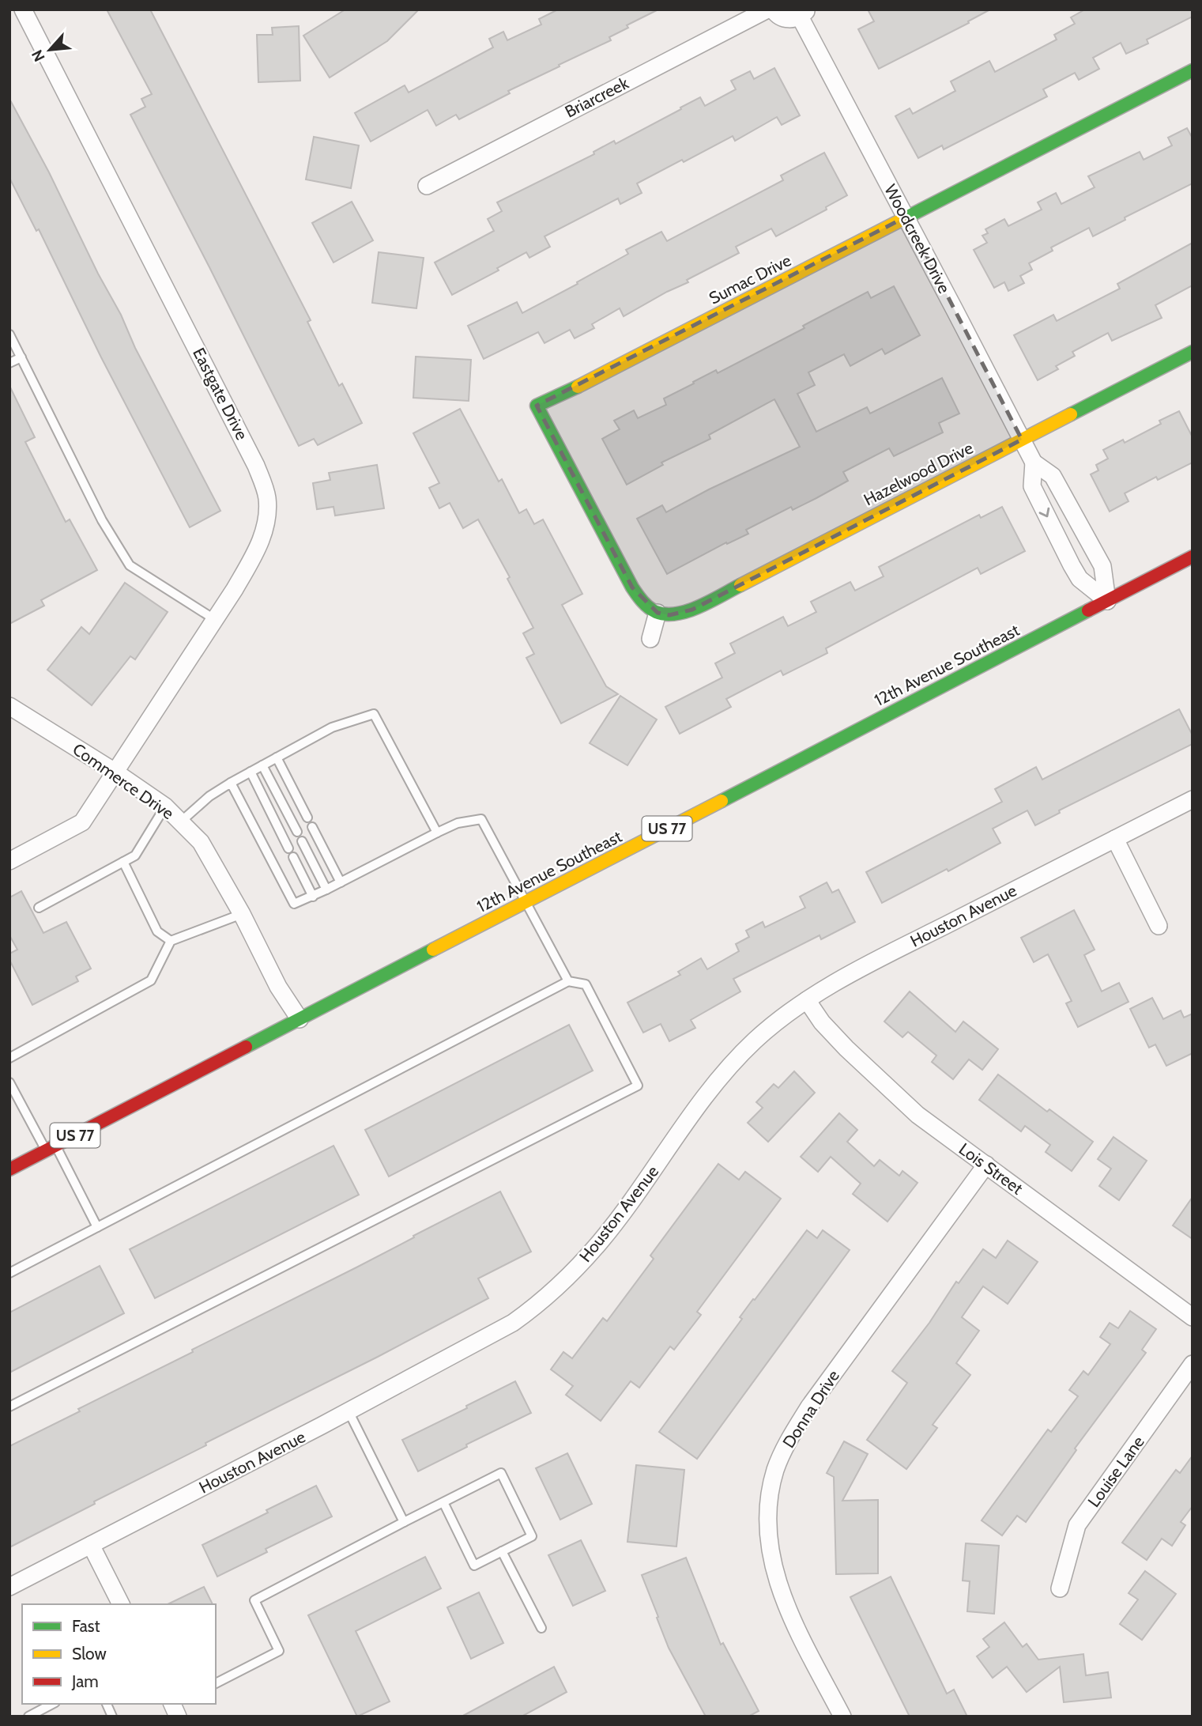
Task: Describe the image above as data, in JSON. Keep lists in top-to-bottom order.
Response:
{
  "streets": {
    "street": [
      "Briarcreek",
      "Woodcreek Drive",
      "Sumac Drive",
      "Eastgate Drive",
      "Hazelwood Drive",
      "12th Avenue Southeast",
      "Commerce Drive",
      "US 77",
      "Houston Avenue",
      "Lois Street",
      "Donna Drive",
      "Louise Lane"
    ]
  },
  "crossings": [
    ["Woodcreek Drive", "Sumac Drive"],
    ["Woodcreek Drive", "Hazelwood Drive"],
    ["Woodcreek Drive", "12th Avenue Southeast"],
    ["Sumac Drive", "Hazelwood Drive"],
    ["Eastgate Drive", "Commerce Drive"],
    ["12th Avenue Southeast", "Commerce Drive"],
    ["Houston Avenue", "Lois Street"],
    ["Lois Street", "Donna Drive"]
  ],
  "legend": ["Fast", "Slow", "Jam"],
  "north": "bottom left"
}
